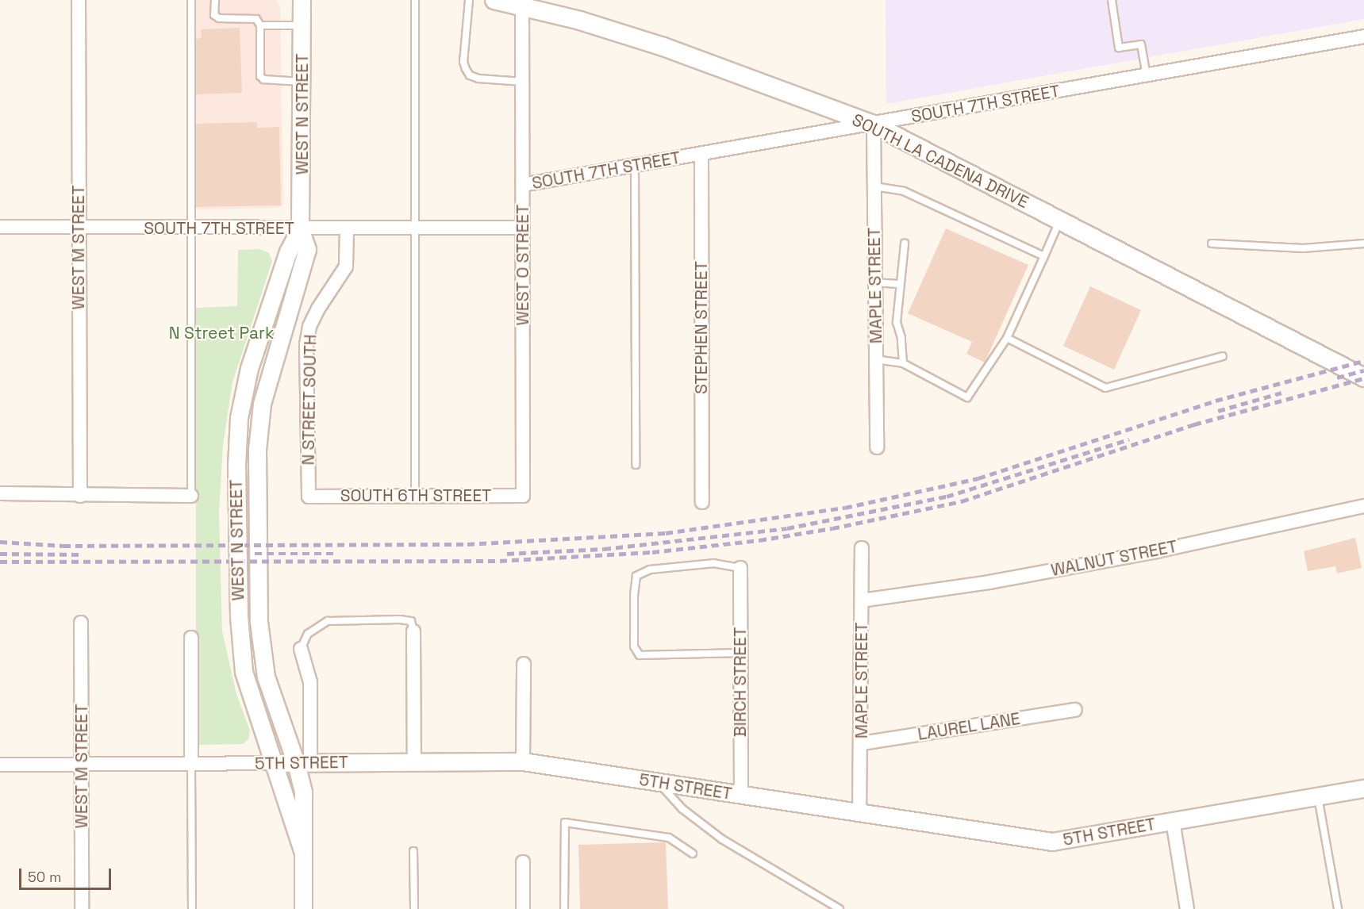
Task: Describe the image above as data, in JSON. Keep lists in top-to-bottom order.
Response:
{
  "streets": {
    "main road": ["SOUTH LA CADENA DRIVE"],
    "street": [
      "SOUTH 7TH STREET",
      "WEST N STREET",
      "WEST M STREET",
      "WEST O STREET",
      "MAPLE STREET",
      "STEPHEN STREET",
      "N STREET SOUTH",
      "SOUTH 6TH STREET",
      "WALNUT STREET",
      "BIRCH STREET",
      "LAUREL LANE",
      "5TH STREET"
    ]
  },
  "crossings": [
    ["SOUTH 7TH STREET", "WEST N STREET"],
    ["SOUTH 7TH STREET", "SOUTH LA CADENA DRIVE"],
    ["SOUTH 7TH STREET", "WEST M STREET"],
    ["SOUTH 7TH STREET", "WEST O STREET"],
    ["SOUTH 7TH STREET", "MAPLE STREET"],
    ["SOUTH 7TH STREET", "STEPHEN STREET"],
    ["SOUTH 7TH STREET", "N STREET SOUTH"],
    ["WEST N STREET", "5TH STREET"],
    ["SOUTH LA CADENA DRIVE", "WEST O STREET"],
    ["SOUTH LA CADENA DRIVE", "MAPLE STREET"],
    ["WEST M STREET", "5TH STREET"],
    ["WEST O STREET", "SOUTH 6TH STREET"],
    ["MAPLE STREET", "WALNUT STREET"],
    ["MAPLE STREET", "LAUREL LANE"],
    ["MAPLE STREET", "5TH STREET"],
    ["N STREET SOUTH", "SOUTH 6TH STREET"],
    ["BIRCH STREET", "5TH STREET"]
  ],
  "parks": ["N Street Park"],
  "scale_bar": "50 m"
}
